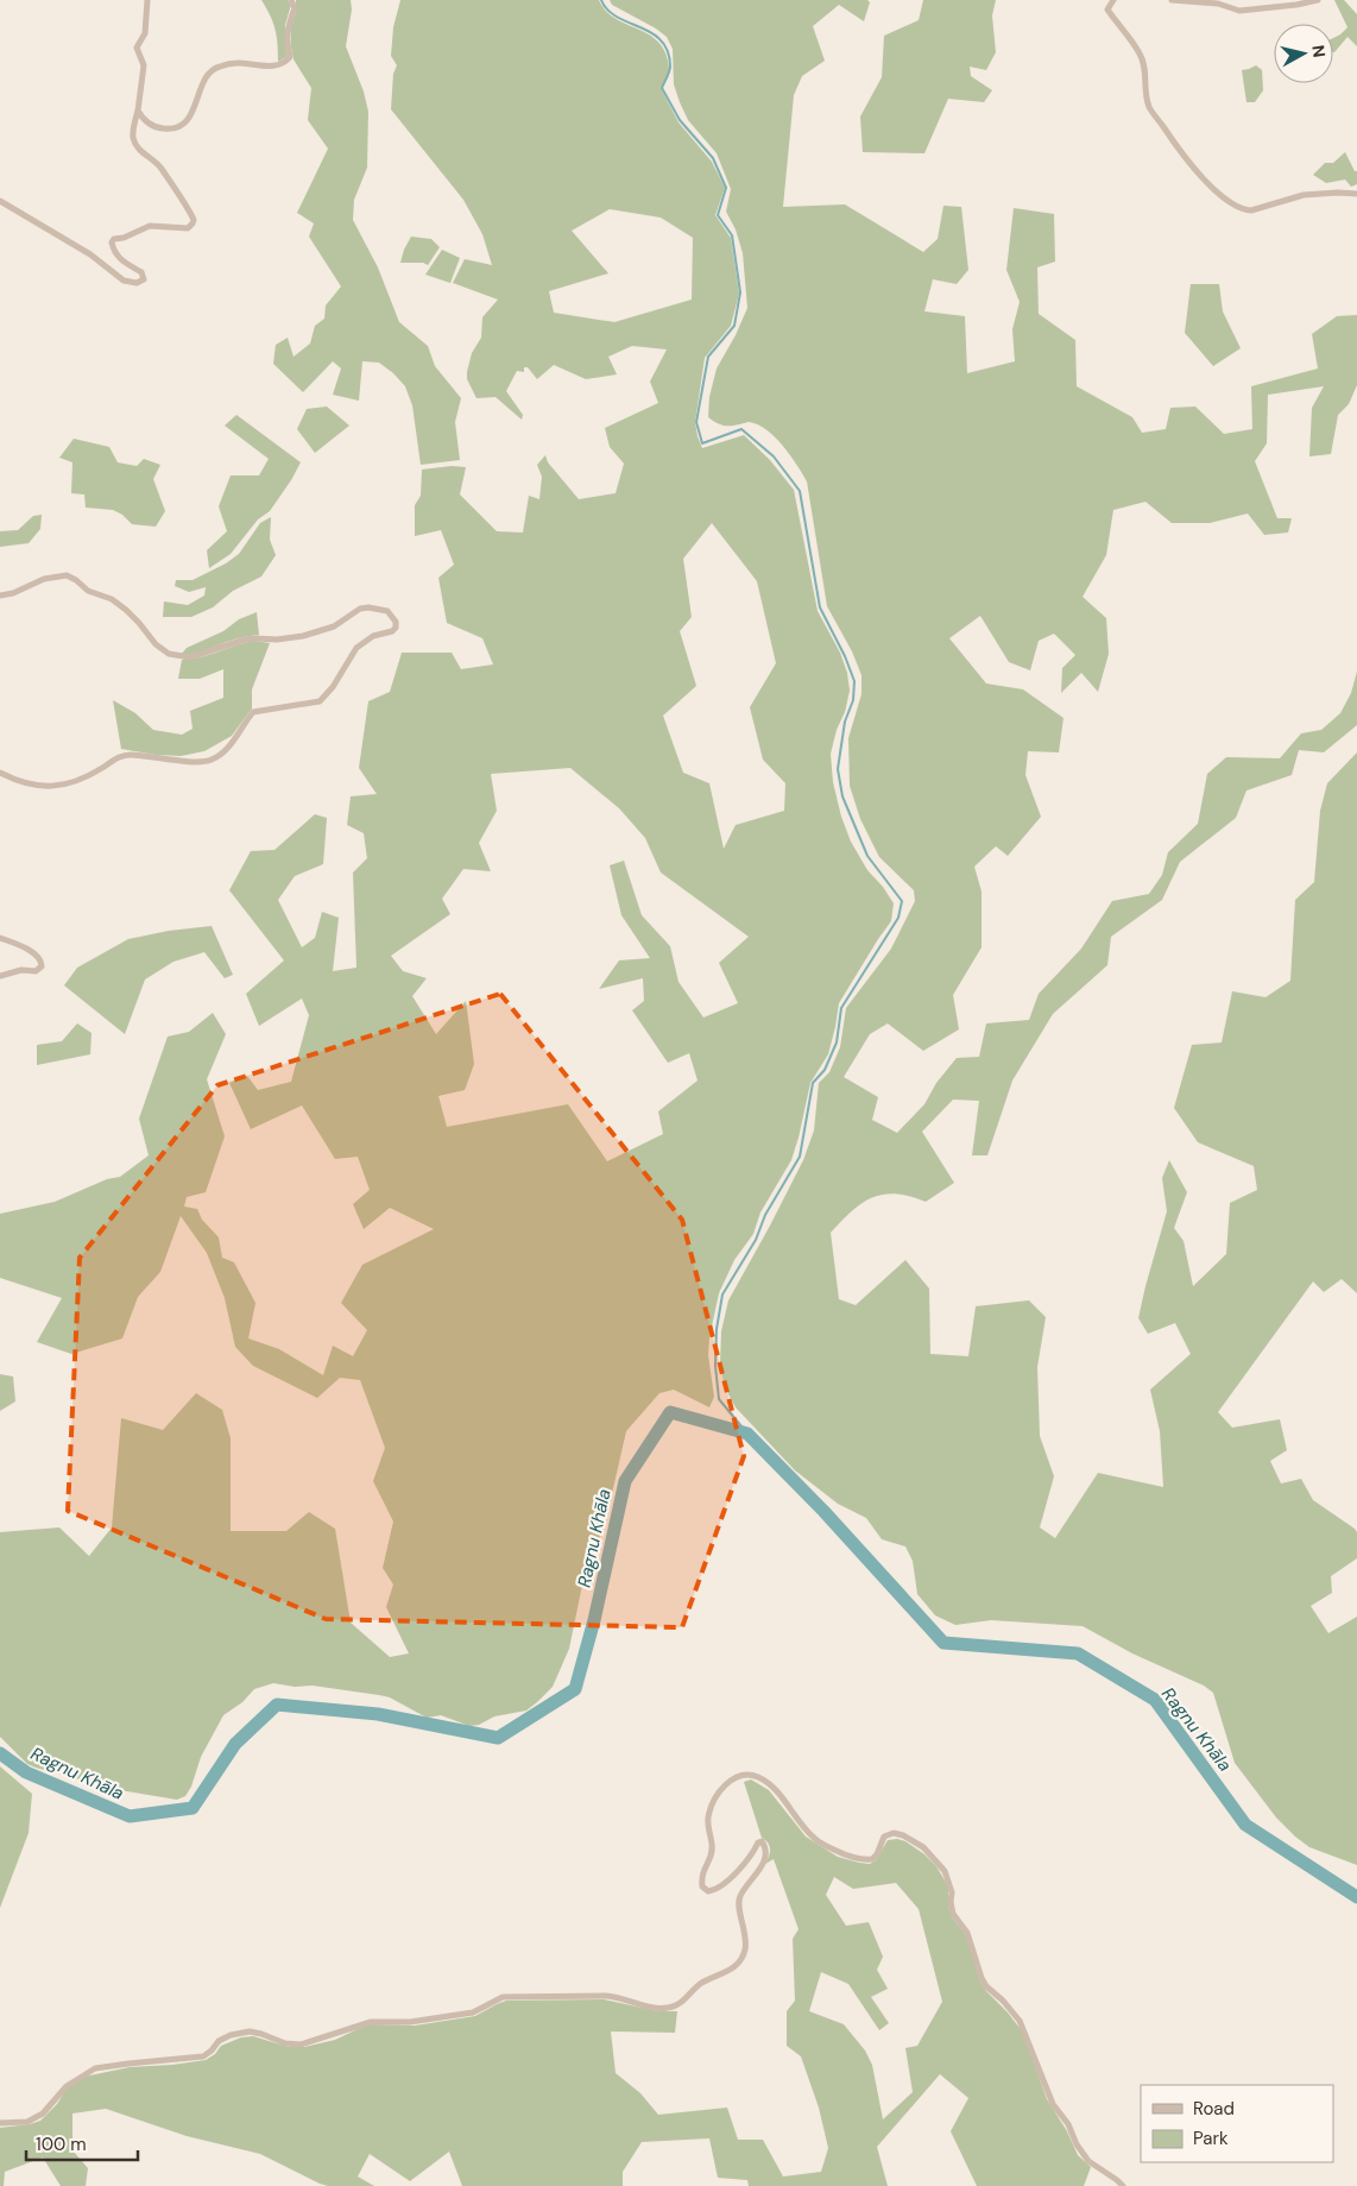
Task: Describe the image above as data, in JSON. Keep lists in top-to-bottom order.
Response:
{
  "water": ["Ragnu Khāla"],
  "legend": ["Road", "Park"],
  "scale_bar": "100 m",
  "north": "right"
}
